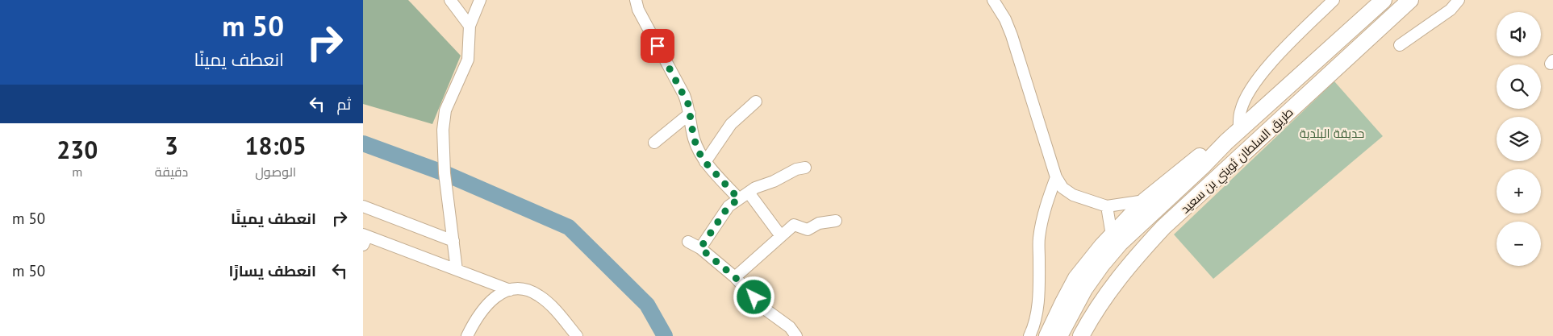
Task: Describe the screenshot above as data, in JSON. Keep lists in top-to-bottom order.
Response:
{
  "streets": {
    "highway": ["طريق السلطان ثويني بن سعيد"]
  },
  "parks": ["حديقة البلدية"],
  "page": {
    "turn": ["50 m", "انعطف يمينًا"],
    "map_buttons": ["+", "−"],
    "then": "ثم",
    "eta": [
      "18:05",
      "الوصول",
      "3",
      "دقيقة",
      "230",
      "m"
    ],
    "list": [
      {
        "name": "انعطف يمينًا",
        "value": "50 m"
      },
      {
        "name": "انعطف يسارًا",
        "value": "50 m"
      }
    ]
  }
}
